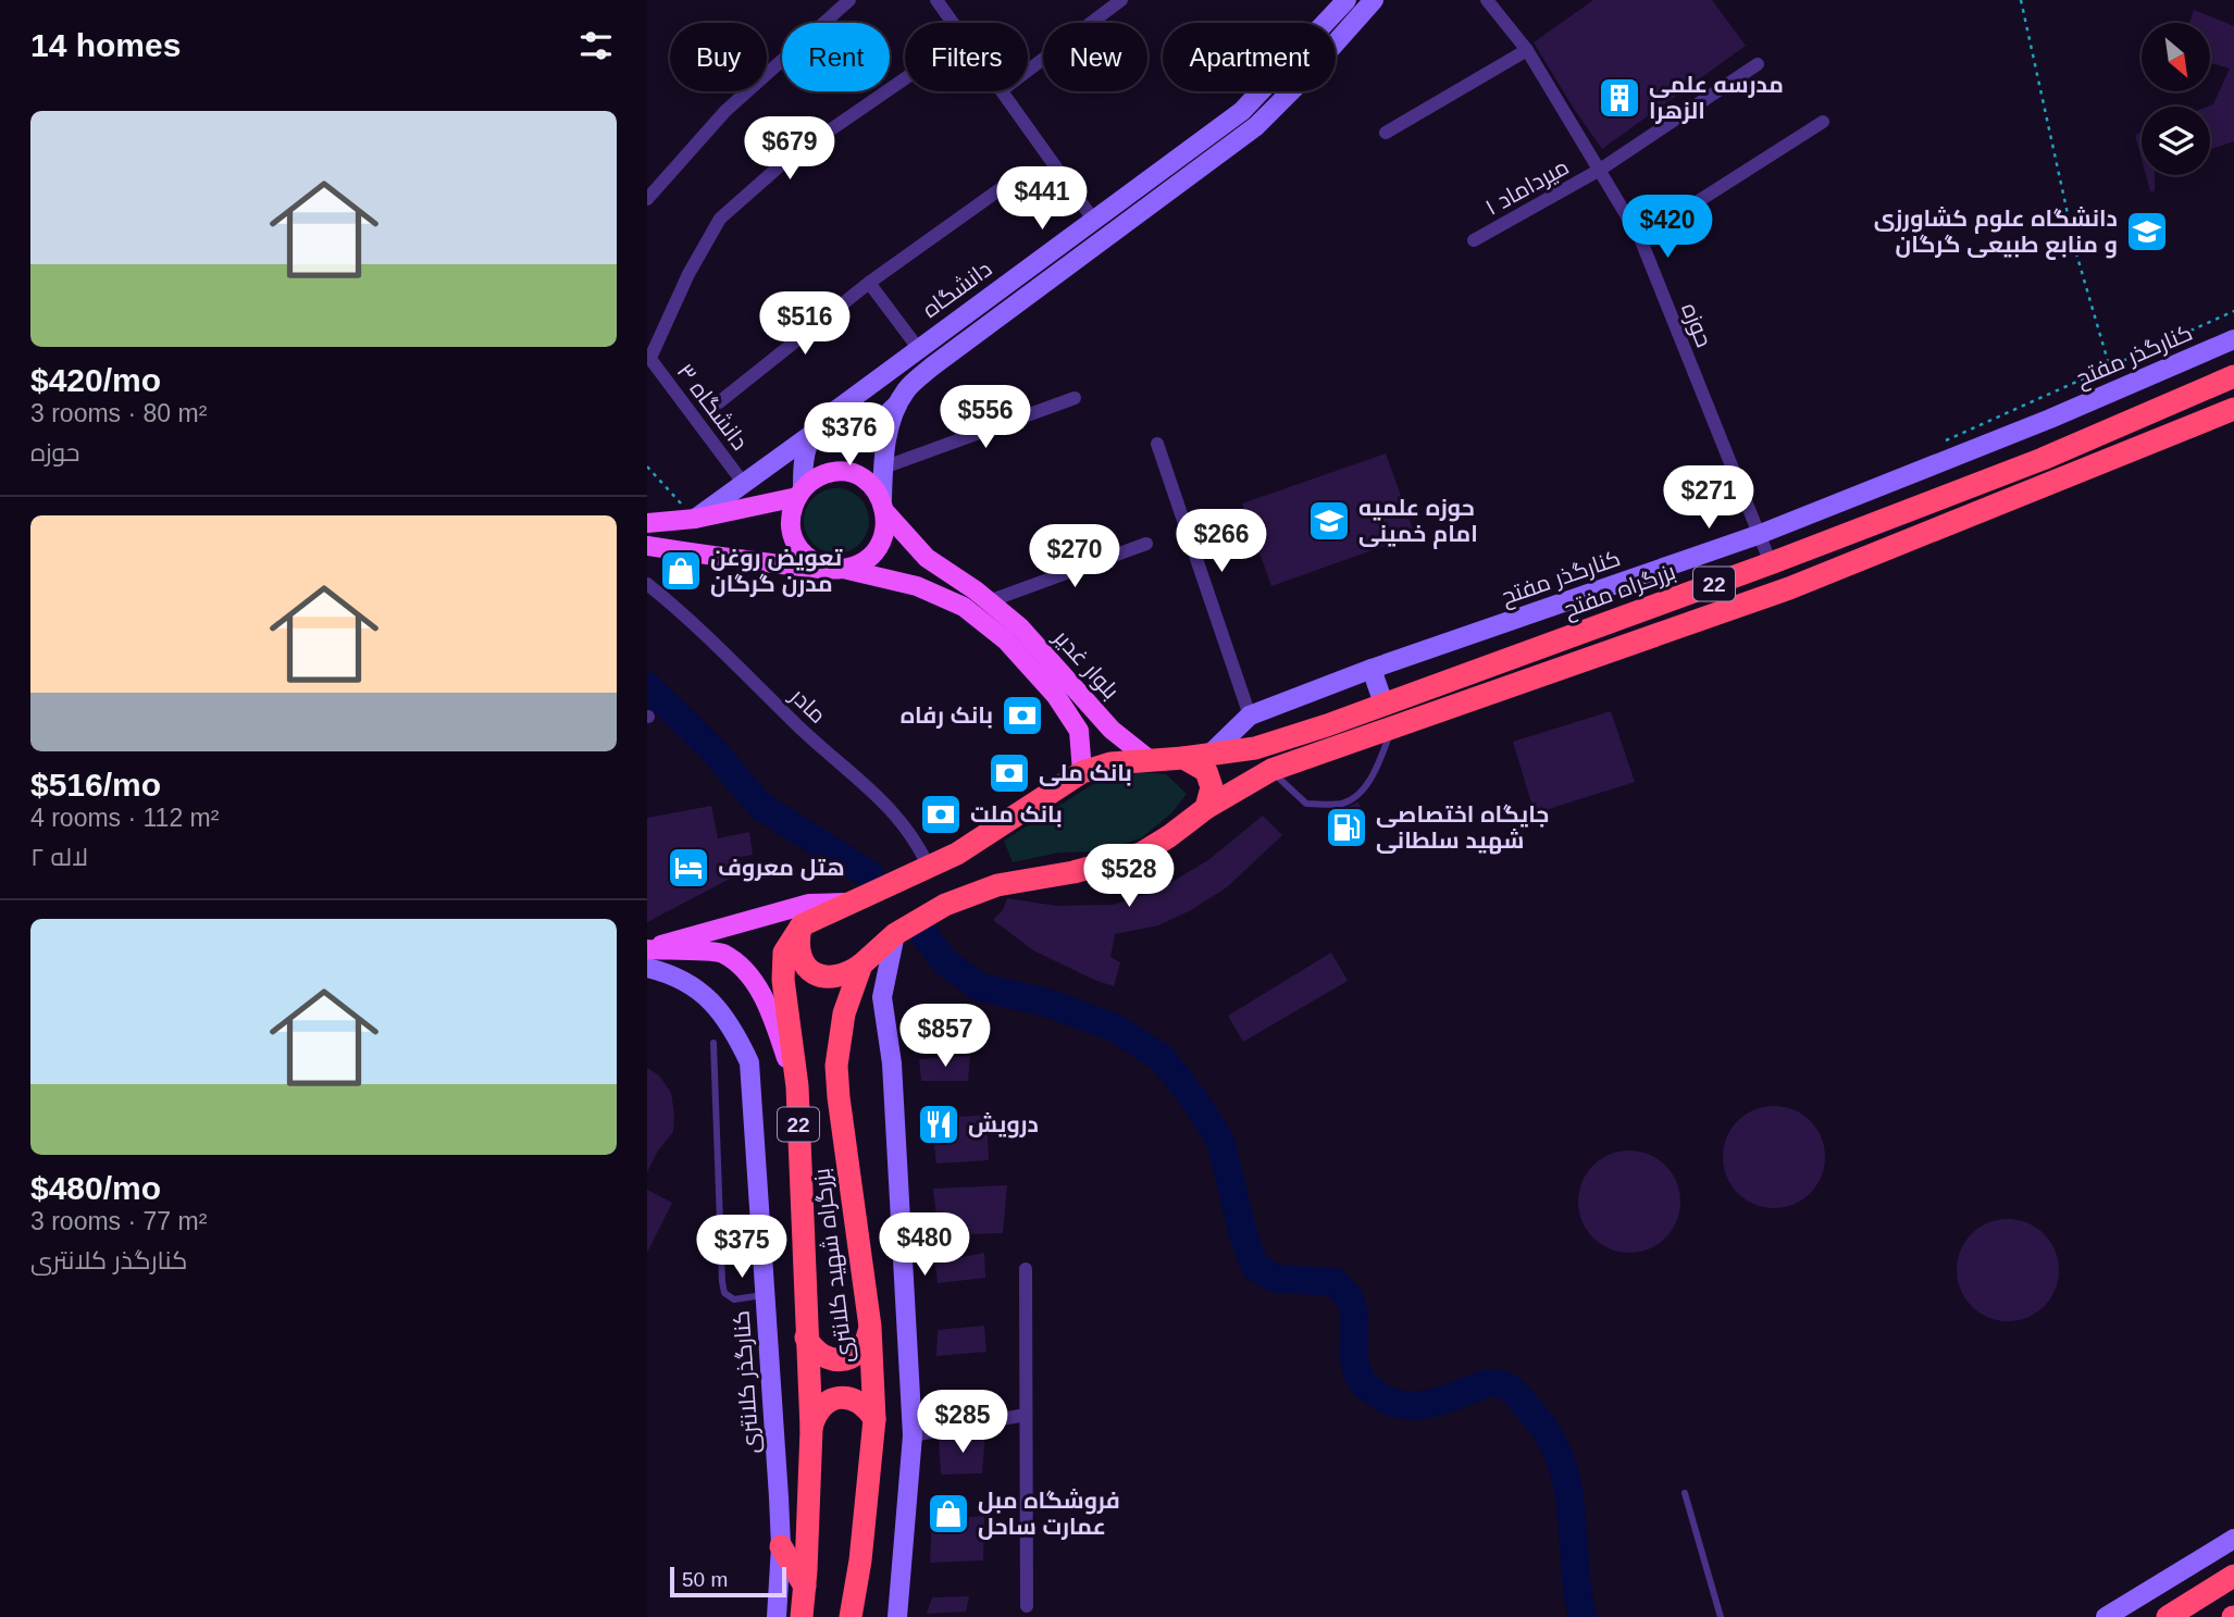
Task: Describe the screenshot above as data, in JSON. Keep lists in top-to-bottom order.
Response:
{
  "streets": {
    "highway": ["22", "بزرگراه مفتح", "بزرگراه شهید کلانتری"],
    "main road": [
      "دانشگاه",
      "کنارگذر مفتح",
      "بلوار غدیر",
      "کنارگذر کلانتری"
    ],
    "street": [
      "۱ میرداماد",
      "حوزه",
      "۳ دانشگاه",
      "مادر"
    ]
  },
  "crossings": [
    ["۱ میرداماد", "حوزه"],
    ["دانشگاه", "بلوار غدیر"],
    ["حوزه", "کنارگذر مفتح"],
    ["حوزه", "بزرگراه مفتح"],
    ["کنارگذر مفتح", "بزرگراه مفتح"],
    ["22", "بزرگراه مفتح"],
    ["22", "بلوار غدیر"],
    ["22", "مادر"],
    ["22", "بزرگراه شهید کلانتری"]
  ],
  "places": {
    "building": ["مدرسه علمی الزهرا"],
    "school or university": ["دانشگاه علوم کشاورزی و منابع طبیعی گرگان", "حوزه علمیه امام خمینی"],
    "shop": ["تعویض روغن مدرن گرگان", "فروشگاه مبل عمارت ساحل"],
    "bank": ["بانک رفاه", "بانک ملی", "بانک ملت"],
    "fuel station": ["جایگاه اختصاصی شهید سلطانی"],
    "hotel": ["هتل معروف"],
    "restaurant": ["درویش"]
  },
  "scale_bar": "50 m",
  "north": "bottom right",
  "page": {
    "heading": "14 homes",
    "chip": [
      "Buy",
      "Rent",
      "Filters",
      "New",
      "Apartment"
    ],
    "list": [
      {
        "name": "$420/mo",
        "note": "3 rooms · 80 m² · حوزه"
      },
      {
        "name": "$516/mo",
        "note": "4 rooms · 112 m² · ۲ لاله"
      },
      {
        "name": "$480/mo",
        "note": "3 rooms · 77 m² · کنارگذر کلانتری"
      }
    ],
    "price": [
      "$679",
      "$441",
      "$420",
      "$516",
      "$556",
      "$376",
      "$271",
      "$266",
      "$270",
      "$528",
      "$857",
      "$480",
      "$375",
      "$285"
    ],
    "scale": "50 m"
  }
}
